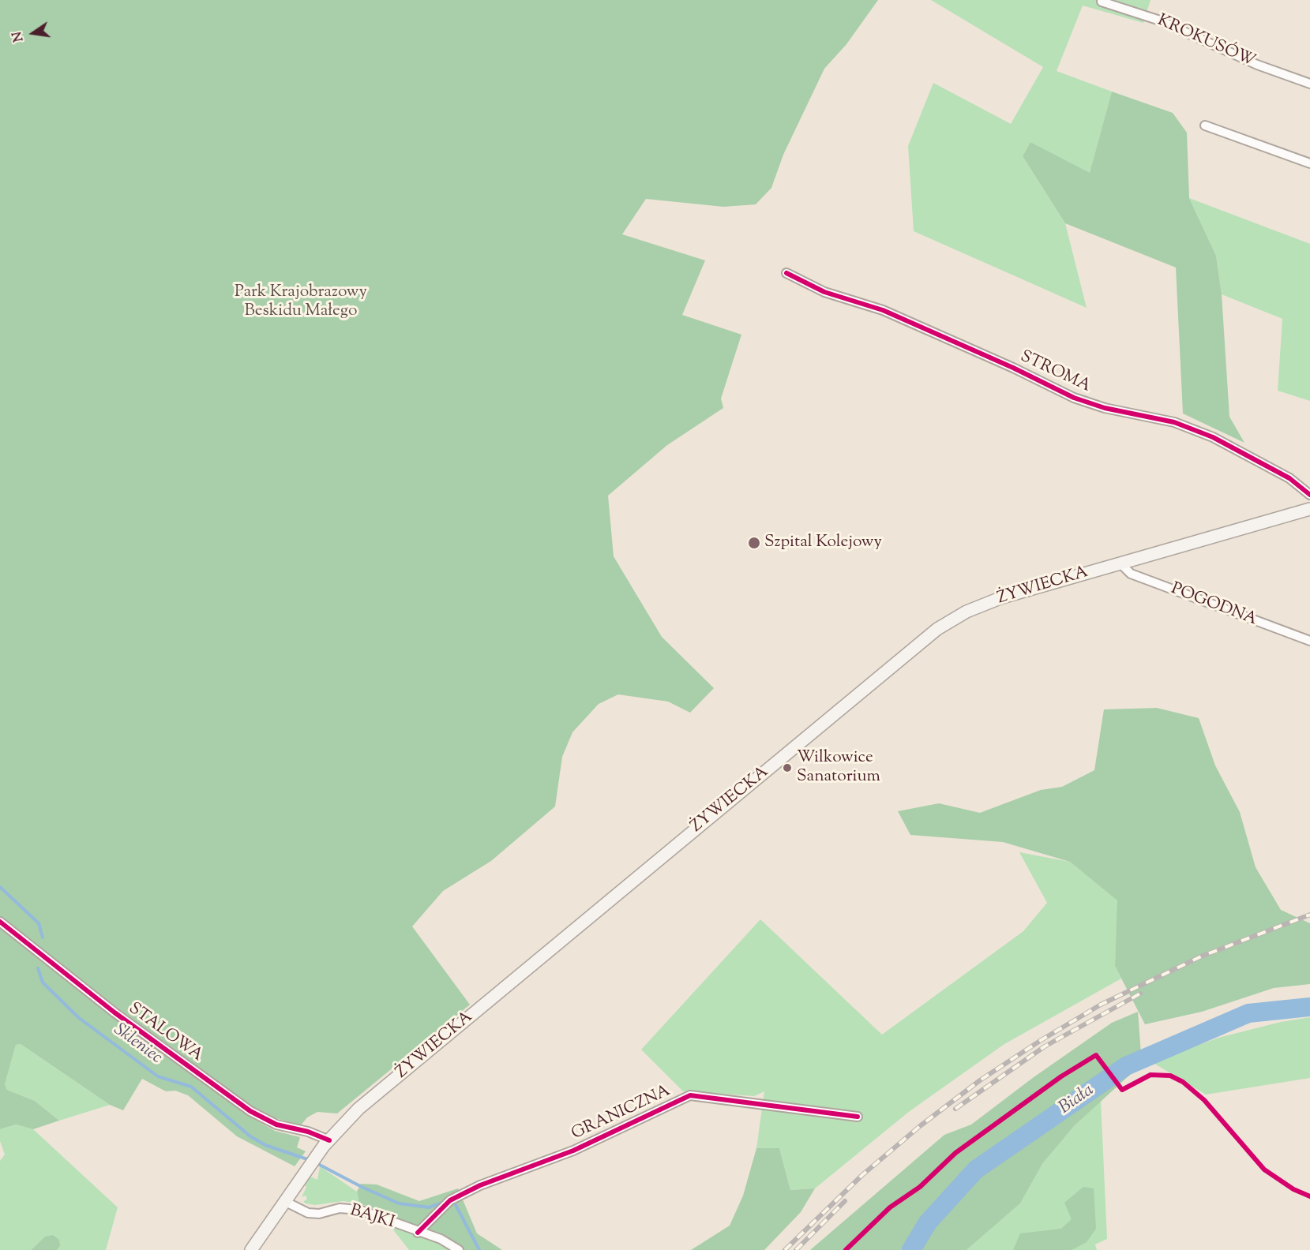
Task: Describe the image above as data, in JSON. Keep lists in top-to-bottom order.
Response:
{
  "streets": {
    "main road": ["ŻYWIECKA"],
    "street": [
      "KROKUSÓW",
      "STROMA",
      "POGODNA",
      "STALOWA",
      "GRANICZNA",
      "BAJKI"
    ]
  },
  "crossings": [
    ["ŻYWIECKA", "POGODNA"],
    ["ŻYWIECKA", "STALOWA"],
    ["ŻYWIECKA", "BAJKI"],
    ["GRANICZNA", "BAJKI"]
  ],
  "water": ["Skleniec", "Biała"],
  "parks": ["Park Krajobrazowy Beskidu Małego"],
  "places": ["Szpital Kolejowy", "Wilkowice Sanatorium"],
  "north": "left"
}
